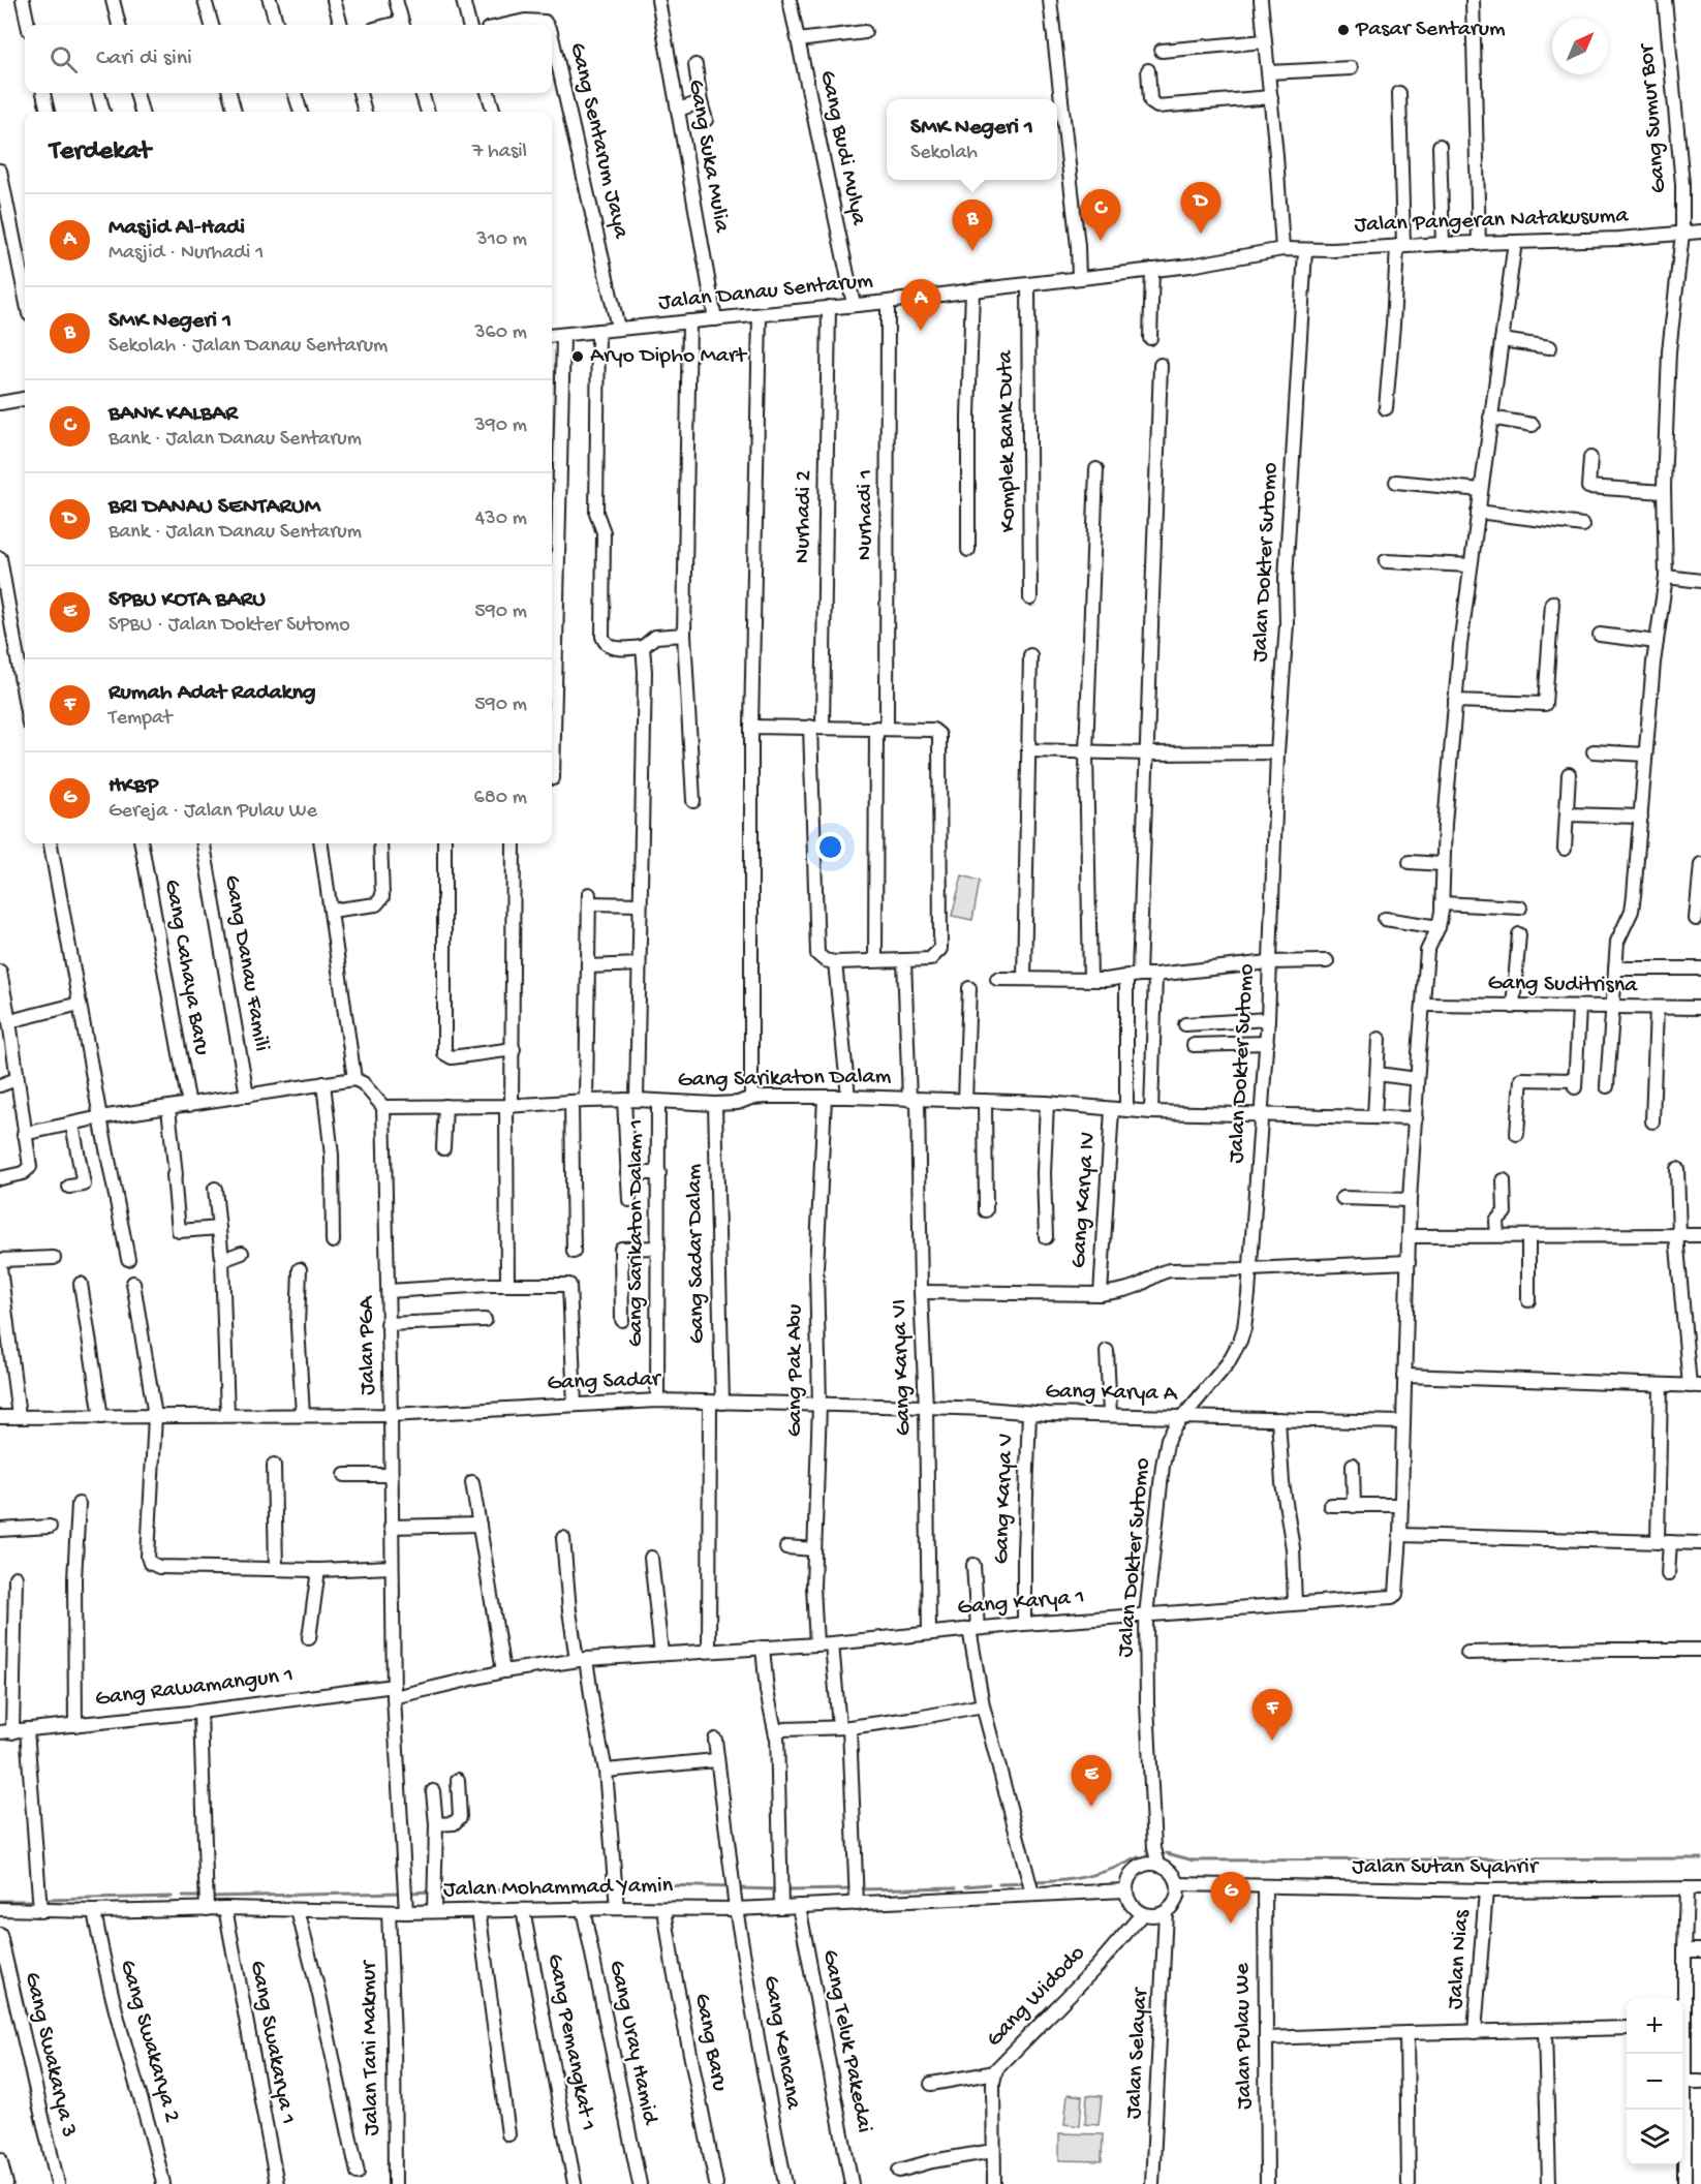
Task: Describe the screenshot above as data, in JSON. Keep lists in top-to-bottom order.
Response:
{
  "streets": {
    "street": [
      "Gang Sumur Bor",
      "Gang Sentarum Jaya",
      "Gang Budi Mulya",
      "Gang Suka Mulia",
      "Jalan Pangeran Natakusuma",
      "Jalan Danau Sentarum",
      "Komplek Bank Duta",
      "Nurhadi 1",
      "Nurhadi 2",
      "Jalan Dokter Sutomo",
      "Gang Danau Famili",
      "Gang Cahaya Baru",
      "Gang Suditrisna",
      "Gang Sarikaton Dalam",
      "Gang Karya IV",
      "Gang Sarikaton Dalam 1",
      "Gang Sadar Dalam",
      "Jalan PGA",
      "Gang Karya VI",
      "Gang Pak Abu",
      "Gang Sadar",
      "Gang Karya A",
      "Gang Karya V",
      "Gang Karya 1",
      "Gang Rawamangun 1",
      "Jalan Sutan Syahrir",
      "Jalan Mohammad Yamin",
      "Jalan Nias",
      "Gang Widodo",
      "Jalan Pulau We",
      "Gang Swakarya 2",
      "Gang Teluk Pakedai",
      "Gang Swakarya 1",
      "Gang Pemangkat 1",
      "Gang Uray Hamid",
      "Gang Baru",
      "Gang Kencana",
      "Jalan Tani Makmur",
      "Jalan Selayar",
      "Gang Swakarya 3"
    ]
  },
  "crossings": [
    ["Gang Sumur Bor", "Jalan Pangeran Natakusuma"],
    ["Gang Sumur Bor", "Gang Suditrisna"],
    ["Gang Sentarum Jaya", "Jalan Danau Sentarum"],
    ["Gang Budi Mulya", "Jalan Danau Sentarum"],
    ["Gang Suka Mulia", "Jalan Danau Sentarum"],
    ["Jalan Pangeran Natakusuma", "Jalan Danau Sentarum"],
    ["Jalan Pangeran Natakusuma", "Jalan Dokter Sutomo"],
    ["Jalan Pangeran Natakusuma", "Gang Karya 1"],
    ["Jalan Danau Sentarum", "Komplek Bank Duta"],
    ["Jalan Danau Sentarum", "Nurhadi 1"],
    ["Jalan Danau Sentarum", "Nurhadi 2"],
    ["Jalan Dokter Sutomo", "Gang Sarikaton Dalam"],
    ["Jalan Dokter Sutomo", "Gang Karya A"],
    ["Jalan Dokter Sutomo", "Gang Karya 1"],
    ["Jalan Dokter Sutomo", "Jalan Sutan Syahrir"],
    ["Jalan Dokter Sutomo", "Jalan Mohammad Yamin"],
    ["Jalan Dokter Sutomo", "Gang Widodo"],
    ["Jalan Dokter Sutomo", "Jalan Selayar"],
    ["Gang Suditrisna", "Gang Karya 1"],
    ["Gang Sarikaton Dalam", "Gang Karya IV"],
    ["Gang Sarikaton Dalam", "Gang Sarikaton Dalam 1"],
    ["Gang Sarikaton Dalam", "Gang Sadar Dalam"],
    ["Gang Sarikaton Dalam", "Jalan PGA"],
    ["Gang Sarikaton Dalam", "Gang Karya VI"],
    ["Gang Sarikaton Dalam", "Gang Pak Abu"],
    ["Gang Sarikaton Dalam", "Gang Karya 1"],
    ["Gang Sarikaton Dalam 1", "Gang Sadar"],
    ["Gang Sadar Dalam", "Gang Sadar"],
    ["Gang Sadar Dalam", "Gang Karya 1"],
    ["Jalan PGA", "Gang Sadar"],
    ["Jalan PGA", "Gang Rawamangun 1"],
    ["Jalan PGA", "Jalan Mohammad Yamin"],
    ["Gang Karya VI", "Gang Karya A"],
    ["Gang Karya VI", "Gang Karya 1"],
    ["Gang Pak Abu", "Gang Sadar"],
    ["Gang Pak Abu", "Gang Karya A"],
    ["Gang Pak Abu", "Gang Karya 1"],
    ["Gang Sadar", "Gang Karya A"],
    ["Gang Karya A", "Gang Karya V"],
    ["Gang Karya A", "Gang Karya 1"],
    ["Gang Karya V", "Gang Karya 1"],
    ["Gang Karya 1", "Gang Rawamangun 1"],
    ["Jalan Sutan Syahrir", "Jalan Mohammad Yamin"],
    ["Jalan Sutan Syahrir", "Jalan Nias"],
    ["Jalan Sutan Syahrir", "Gang Widodo"],
    ["Jalan Sutan Syahrir", "Jalan Pulau We"],
    ["Jalan Sutan Syahrir", "Jalan Selayar"],
    ["Jalan Mohammad Yamin", "Gang Widodo"],
    ["Jalan Mohammad Yamin", "Gang Swakarya 2"],
    ["Jalan Mohammad Yamin", "Gang Teluk Pakedai"],
    ["Jalan Mohammad Yamin", "Gang Swakarya 1"],
    ["Jalan Mohammad Yamin", "Gang Pemangkat 1"],
    ["Jalan Mohammad Yamin", "Gang Uray Hamid"],
    ["Jalan Mohammad Yamin", "Gang Baru"],
    ["Jalan Mohammad Yamin", "Gang Kencana"],
    ["Jalan Mohammad Yamin", "Jalan Tani Makmur"],
    ["Jalan Mohammad Yamin", "Jalan Selayar"],
    ["Gang Widodo", "Jalan Selayar"]
  ],
  "places": ["Pasar Sentarum", "Aryo Dipho Mart"],
  "north": "top right",
  "page": {
    "search": "Cari di sini",
    "popup": ["SMK Negeri 1", "Sekolah"],
    "heading": ["Terdekat", "7 hasil"],
    "pins": [
      "D",
      "C",
      "B",
      "A",
      "F",
      "E",
      "G"
    ],
    "list": [
      {
        "mark": "A",
        "name": "Masjid Al-Hadi",
        "note": "Masjid · Nurhadi 1",
        "value": "310 m"
      },
      {
        "mark": "B",
        "name": "SMK Negeri 1",
        "note": "Sekolah · Jalan Danau Sentarum",
        "value": "360 m"
      },
      {
        "mark": "C",
        "name": "BANK KALBAR",
        "note": "Bank · Jalan Danau Sentarum",
        "value": "390 m"
      },
      {
        "mark": "D",
        "name": "BRI DANAU SENTARUM",
        "note": "Bank · Jalan Danau Sentarum",
        "value": "430 m"
      },
      {
        "mark": "E",
        "name": "SPBU KOTA BARU",
        "note": "SPBU · Jalan Dokter Sutomo",
        "value": "590 m"
      },
      {
        "mark": "F",
        "name": "Rumah Adat Radakng",
        "note": "Tempat",
        "value": "590 m"
      },
      {
        "mark": "G",
        "name": "HKBP",
        "note": "Gereja · Jalan Pulau We",
        "value": "680 m"
      }
    ],
    "map_buttons": ["+", "−"]
  }
}
